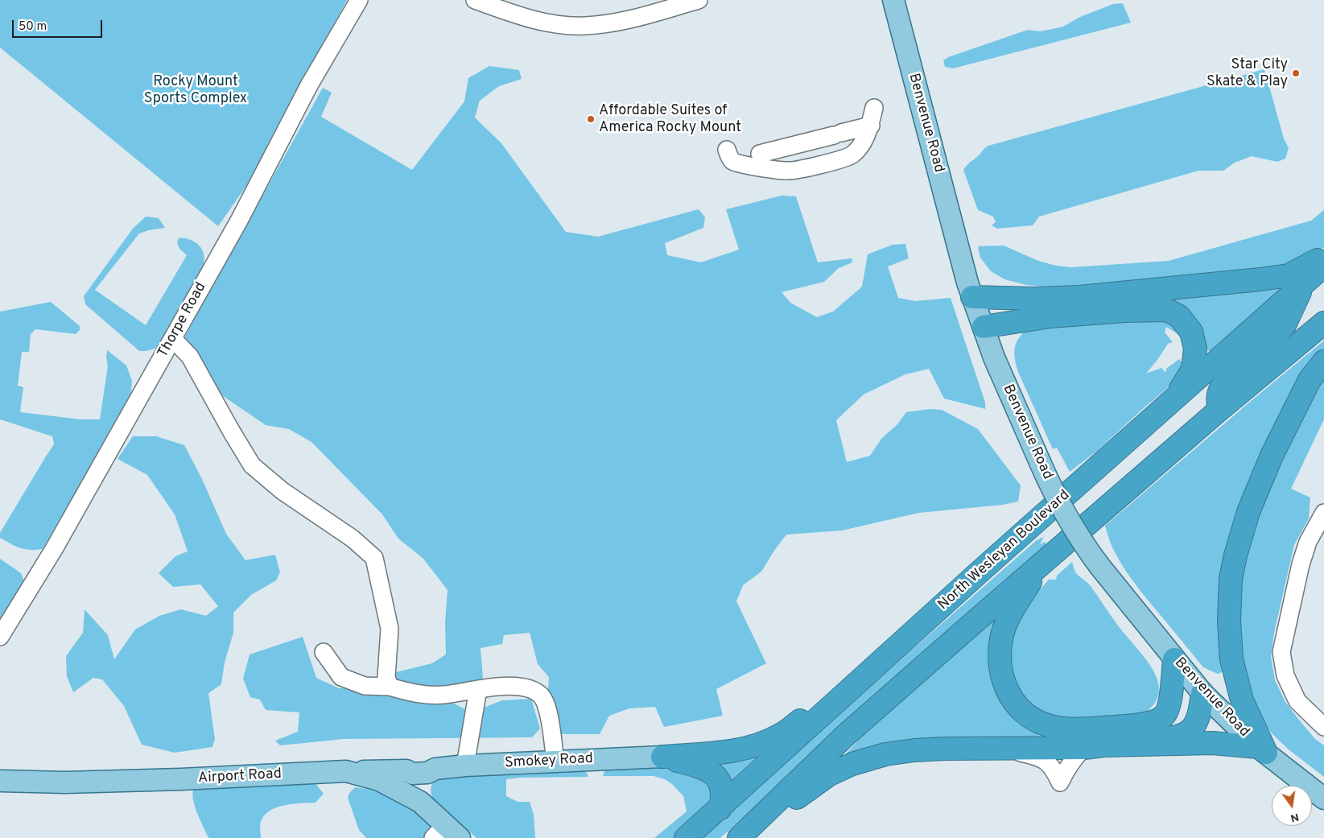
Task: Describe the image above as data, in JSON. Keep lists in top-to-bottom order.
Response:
{
  "streets": {
    "highway": ["North Wesleyan Boulevard"],
    "main road": ["Benvenue Road", "Smokey Road", "Airport Road"],
    "street": ["Thorpe Road"]
  },
  "crossings": [
    ["Smokey Road", "Airport Road"]
  ],
  "parks": ["Rocky Mount Sports Complex"],
  "places": ["Star City Skate & Play", "Affordable Suites of America Rocky Mount"],
  "scale_bar": "50 m",
  "north": "bottom"
}
